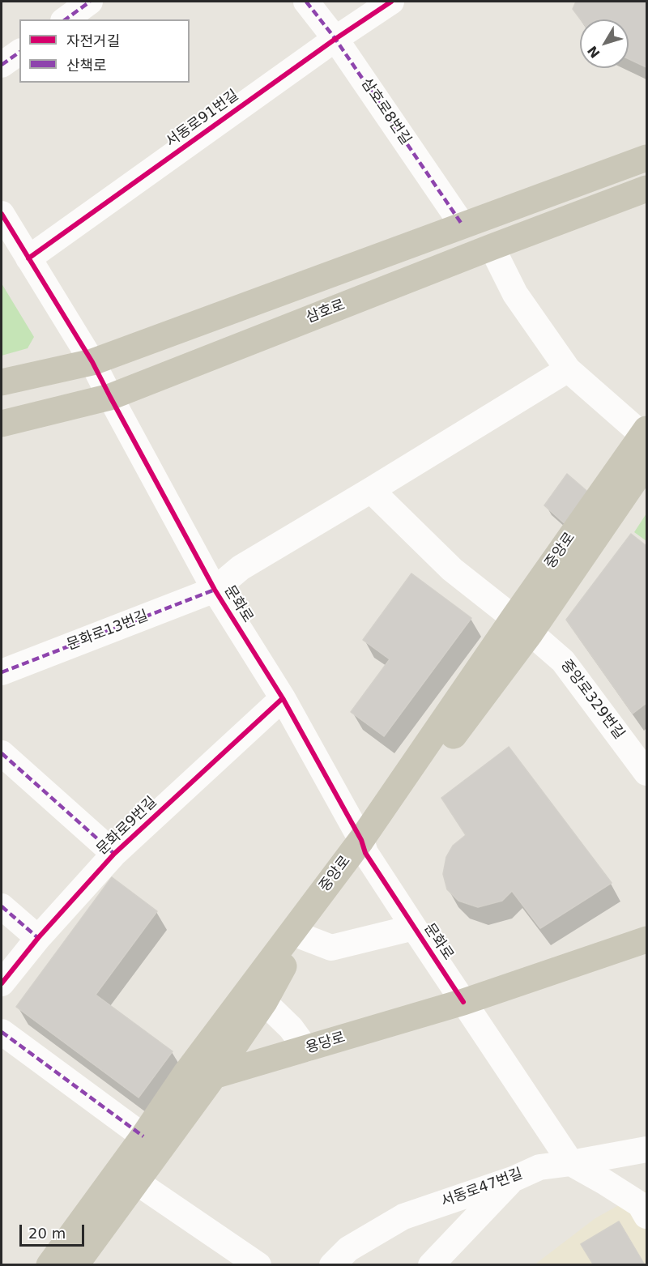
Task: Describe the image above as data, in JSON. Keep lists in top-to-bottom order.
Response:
{
  "streets": {
    "main road": ["삼호로", "중앙로", "용당로"],
    "street": [
      "삼호로8번길",
      "서동로91번길",
      "문화로",
      "문화로13번길",
      "중앙로329번길",
      "문화로9번길",
      "서동로47번길"
    ]
  },
  "crossings": [
    ["삼호로8번길", "서동로91번길"],
    ["서동로91번길", "문화로"],
    ["삼호로", "문화로"],
    ["중앙로", "문화로"],
    ["중앙로", "중앙로329번길"],
    ["중앙로", "용당로"],
    ["문화로", "문화로13번길"],
    ["문화로", "문화로9번길"],
    ["문화로", "용당로"],
    ["문화로13번길", "중앙로329번길"]
  ],
  "legend": ["자전거길", "산책로"],
  "scale_bar": "20 m",
  "north": "bottom left"
}
